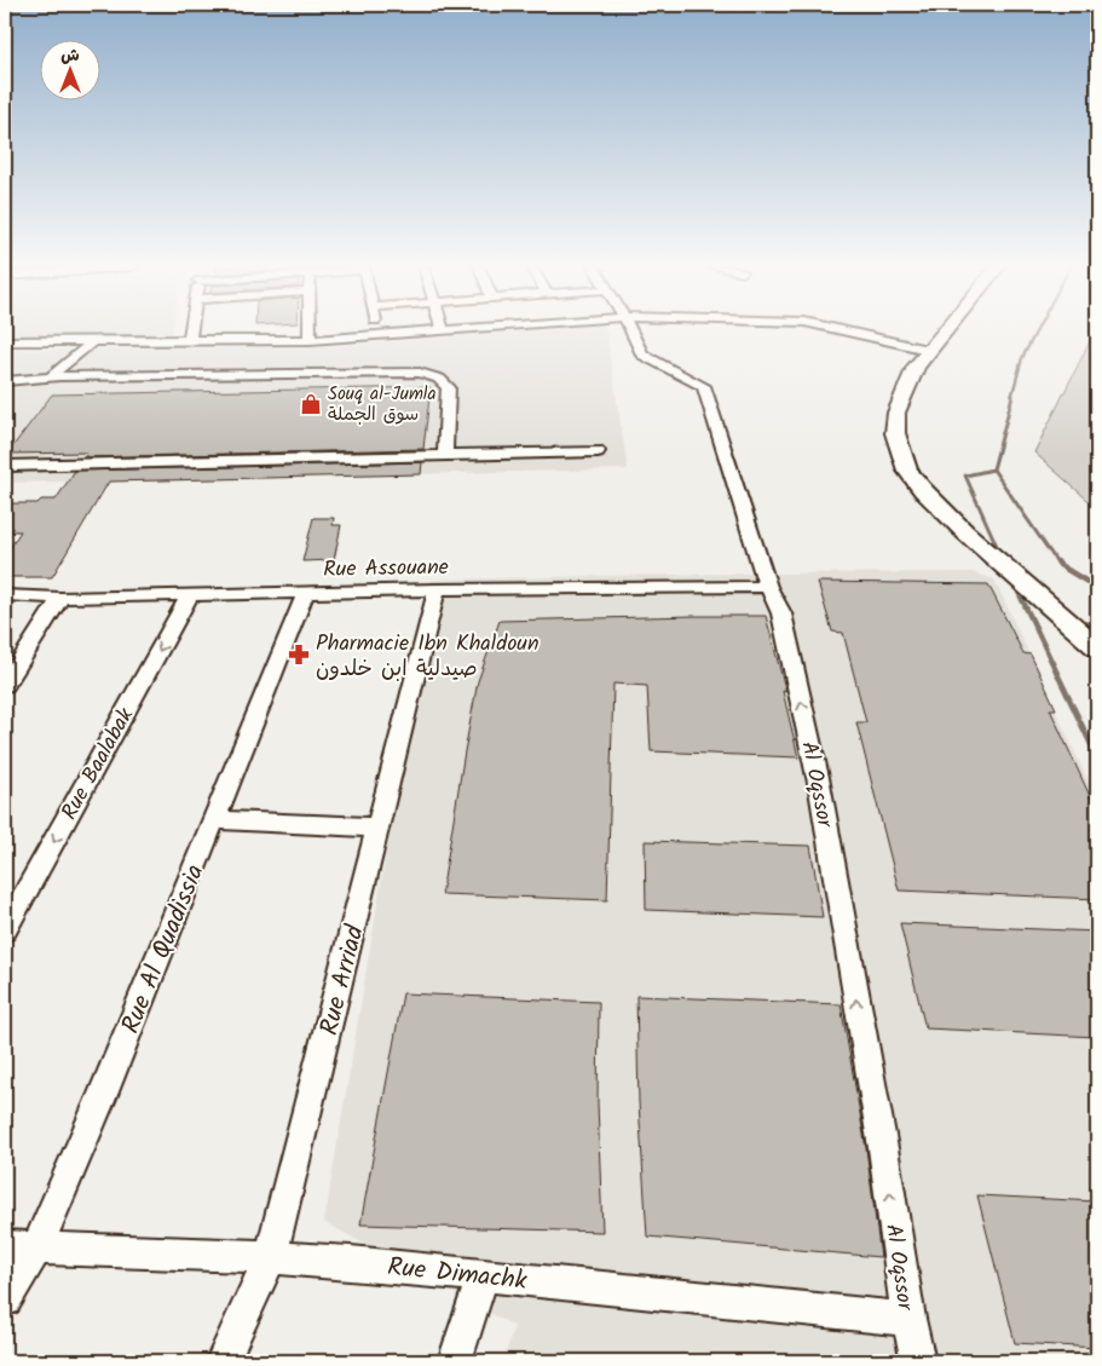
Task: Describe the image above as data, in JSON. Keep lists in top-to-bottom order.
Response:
{
  "streets": {
    "street": [
      "Rue Assouane",
      "Rue Baalabak",
      "Al Oqssor",
      "Rue Al Quadissia",
      "Rue Arriad",
      "Rue Dimachk"
    ]
  },
  "crossings": [
    ["Rue Assouane", "Rue Baalabak"],
    ["Rue Assouane", "Al Oqssor"],
    ["Rue Assouane", "Rue Al Quadissia"],
    ["Rue Assouane", "Rue Arriad"],
    ["Al Oqssor", "Rue Dimachk"],
    ["Rue Al Quadissia", "Rue Dimachk"],
    ["Rue Arriad", "Rue Dimachk"]
  ],
  "one_way": ["Rue Baalabak", "Al Oqssor"],
  "places": {
    "shop": ["Souq al-Jumla سوق الجملة"],
    "pharmacy": ["Pharmacie Ibn Khaldoun صيدلية ابن خلدون"]
  },
  "north": "top"
}
